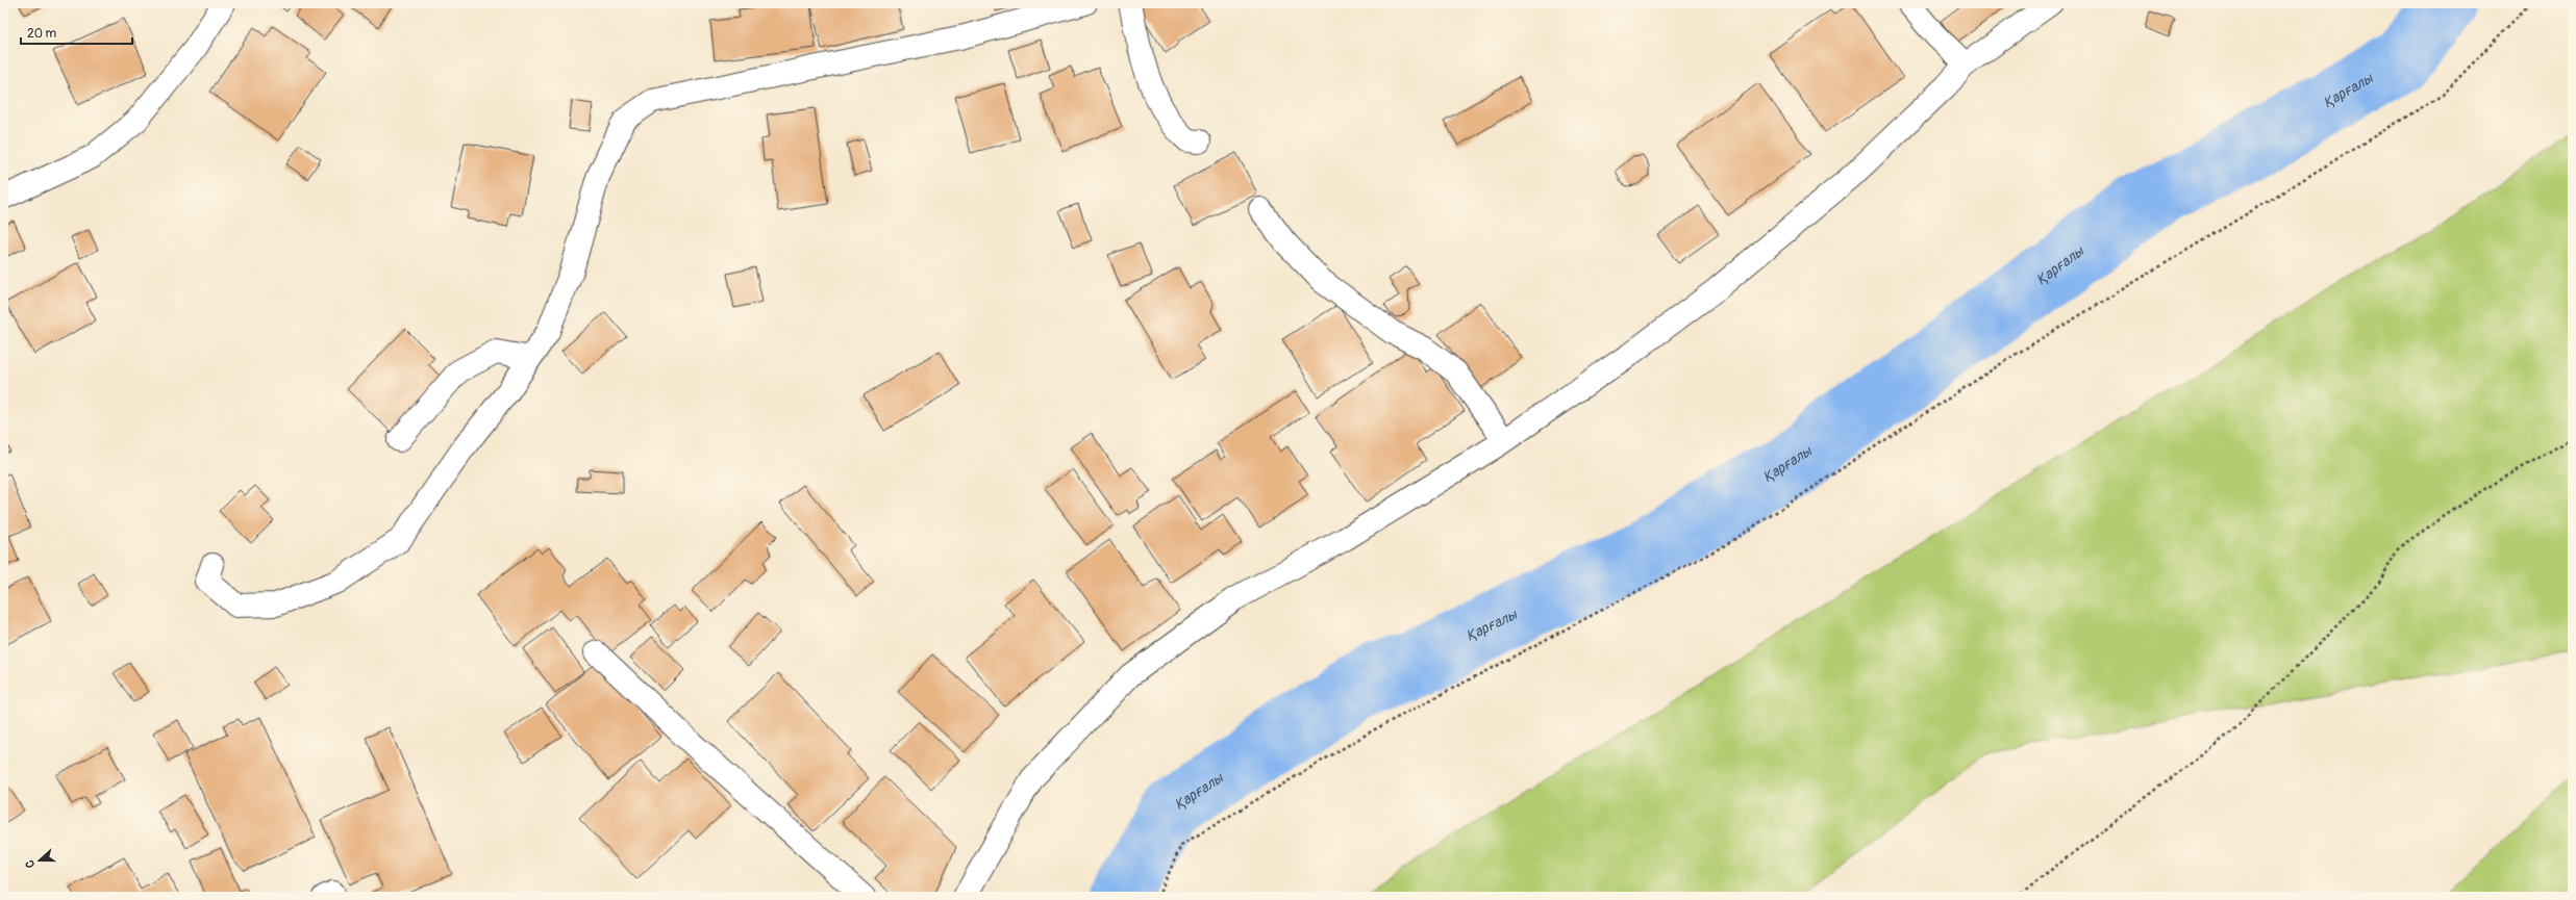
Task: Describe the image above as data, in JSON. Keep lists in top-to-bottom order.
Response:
{
  "water": ["Қарғалы"],
  "scale_bar": "20 m",
  "north": "left"
}
